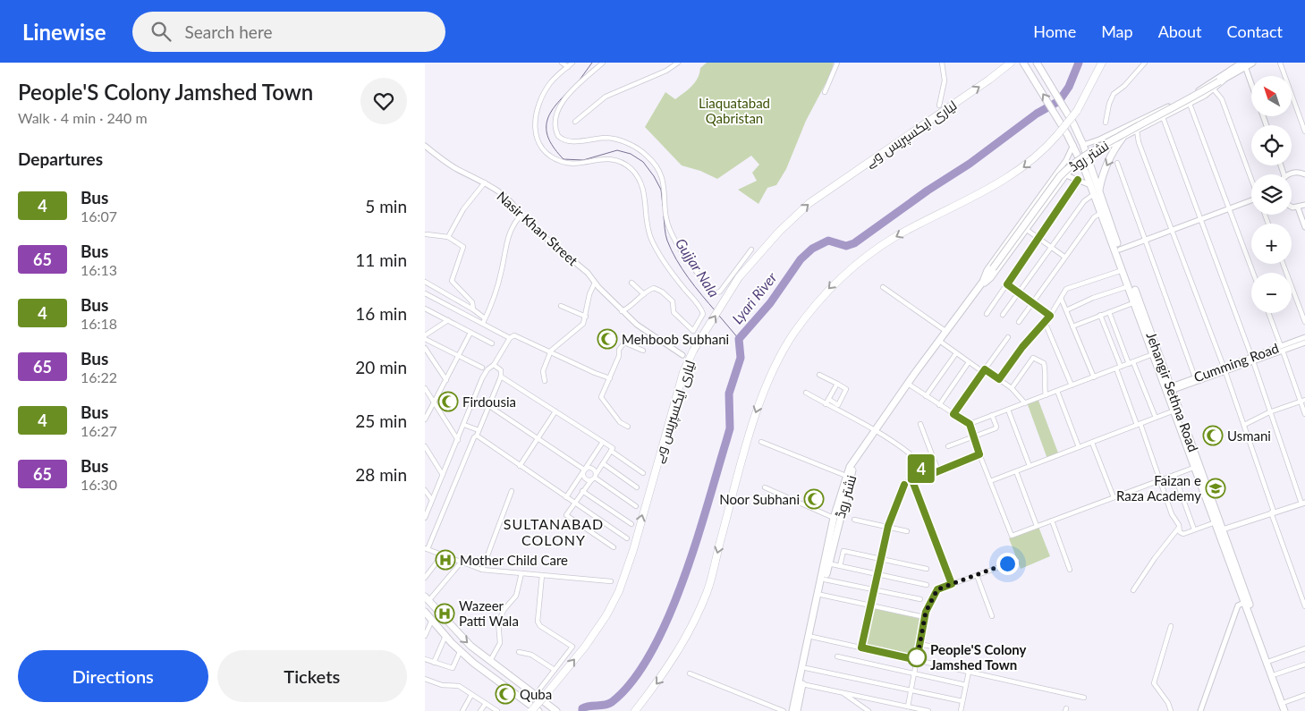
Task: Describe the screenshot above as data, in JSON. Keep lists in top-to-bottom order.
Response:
{
  "streets": {
    "highway": ["لیاری ایکسپریس وے"],
    "main road": ["نشتر روڈ", "Jehangir Sethna Road"],
    "street": ["Nasir Khan Street", "Cumming Road"]
  },
  "crossings": [
    ["نشتر روڈ", "Jehangir Sethna Road"],
    ["Cumming Road", "Jehangir Sethna Road"]
  ],
  "one_way": ["لیاری ایکسپریس وے"],
  "districts": ["SULTANABAD COLONY"],
  "water": ["Gujjar Nala", "Lyari River"],
  "parks": ["Liaquatabad Qabristan"],
  "places": {
    "mosque": [
      "Mehboob Subhani",
      "Firdousia",
      "Usmani",
      "Noor Subhani",
      "Quba"
    ],
    "school or university": ["Faizan e Raza Academy"],
    "hospital": ["Mother Child Care", "Wazeer Patti Wala"],
    "other": ["People'S Colony Jamshed Town"]
  },
  "lines": ["bus line 4"],
  "north": "top left",
  "page": {
    "header": "Linewise",
    "search": "Search here",
    "nav": [
      "Home",
      "Map",
      "About",
      "Contact"
    ],
    "heading": [
      ["People'S Colony Jamshed Town", "Walk · 4 min · 240 m"],
      "Departures"
    ],
    "on_map": "4",
    "map_buttons": ["+", "−"],
    "list": [
      {
        "mark": "4",
        "name": "Bus",
        "note": "16:07",
        "value": "5 min"
      },
      {
        "mark": "65",
        "name": "Bus",
        "note": "16:13",
        "value": "11 min"
      },
      {
        "mark": "4",
        "name": "Bus",
        "note": "16:18",
        "value": "16 min"
      },
      {
        "mark": "65",
        "name": "Bus",
        "note": "16:22",
        "value": "20 min"
      },
      {
        "mark": "4",
        "name": "Bus",
        "note": "16:27",
        "value": "25 min"
      },
      {
        "mark": "65",
        "name": "Bus",
        "note": "16:30",
        "value": "28 min"
      }
    ],
    "buttons": ["Directions", "Tickets"]
  }
}
